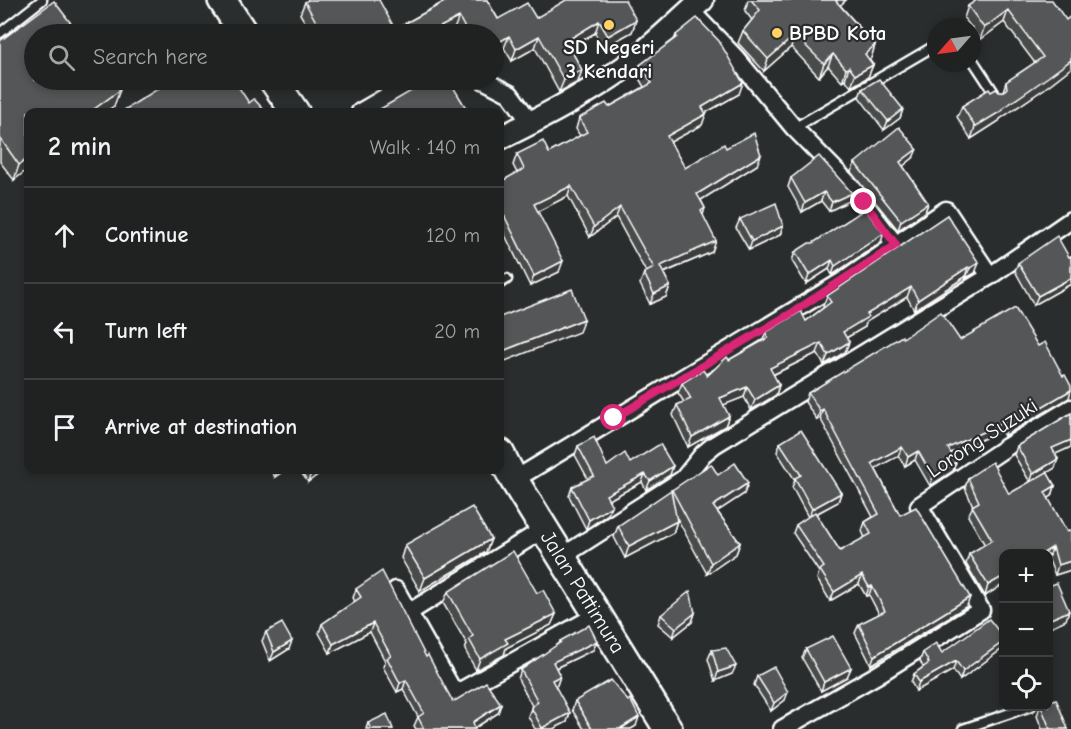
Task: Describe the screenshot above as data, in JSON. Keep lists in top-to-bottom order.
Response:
{
  "streets": {
    "highway": ["Jalan Pattimura"],
    "street": ["Lorong Suzuki"]
  },
  "places": ["SD Negeri 3 Kendari", "BPBD Kota"],
  "north": "bottom left",
  "page": {
    "search": "Search here",
    "heading": ["2 min", "Walk · 140 m"],
    "list": [
      ["Continue", "120 m"],
      ["Turn left", "20 m"],
      "Arrive at destination"
    ],
    "map_buttons": ["+", "−"]
  }
}
